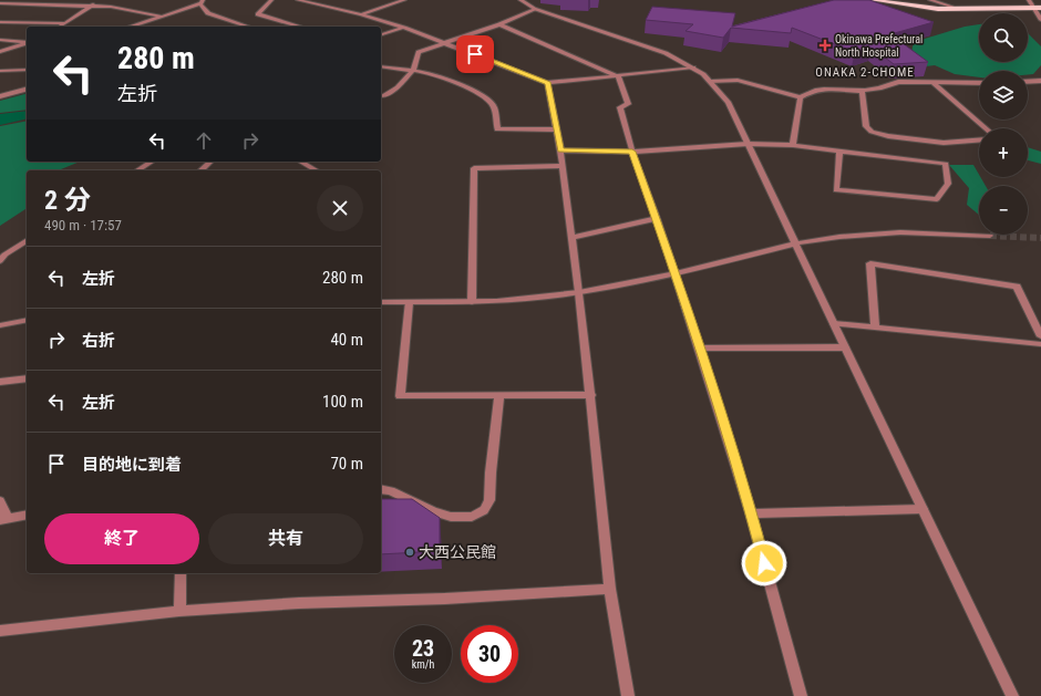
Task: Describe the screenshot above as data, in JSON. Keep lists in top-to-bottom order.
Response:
{
  "districts": ["ONAKA 2-CHOME"],
  "places": {
    "health": ["Okinawa Prefectural North Hospital"],
    "other": ["大西公民館"]
  },
  "page": {
    "map_buttons": ["+", "−"],
    "turn": ["280 m", "左折"],
    "heading": ["2 分", "490 m · 17:57"],
    "list": [
      {
        "name": "左折",
        "value": "280 m"
      },
      {
        "name": "右折",
        "value": "40 m"
      },
      {
        "name": "左折",
        "value": "100 m"
      },
      {
        "name": "目的地に到着",
        "value": "70 m"
      }
    ],
    "buttons": ["終了", "共有"],
    "speed": "23 km/h",
    "limit": "30"
  }
}
